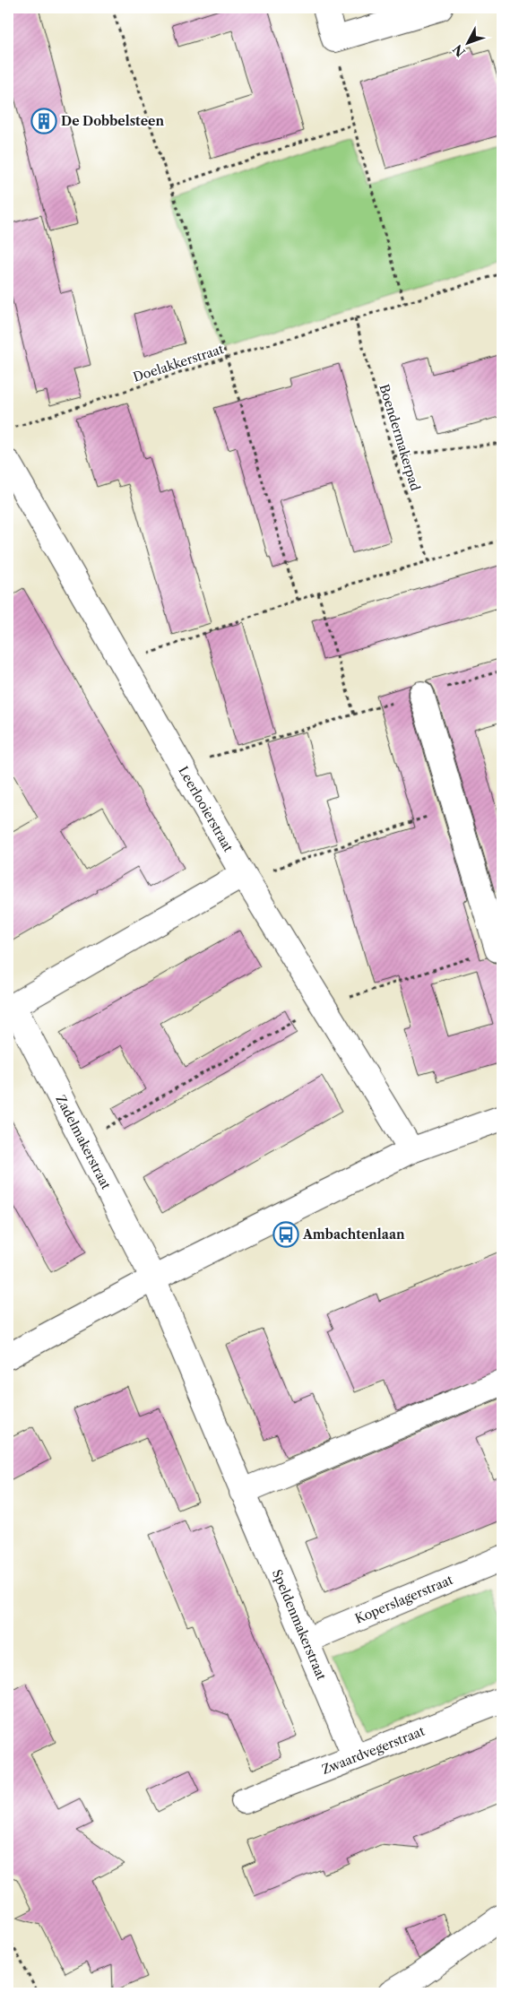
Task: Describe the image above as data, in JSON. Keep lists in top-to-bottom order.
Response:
{
  "streets": {
    "street": [
      "Leerlooierstraat",
      "Zadelmakerstraat",
      "Koperslagerstraat",
      "Speldenmakerstraat",
      "Zwaardvegerstraat"
    ],
    "path": ["Doelakkerstraat", "Boendermakerpad"]
  },
  "crossings": [
    ["Doelakkerstraat", "Boendermakerpad"],
    ["Leerlooierstraat", "Zadelmakerstraat"],
    ["Zadelmakerstraat", "Speldenmakerstraat"],
    ["Koperslagerstraat", "Speldenmakerstraat"],
    ["Speldenmakerstraat", "Zwaardvegerstraat"]
  ],
  "places": {
    "building": ["De Dobbelsteen"],
    "bus stop": ["Ambachtenlaan"]
  },
  "north": "bottom left"
}
